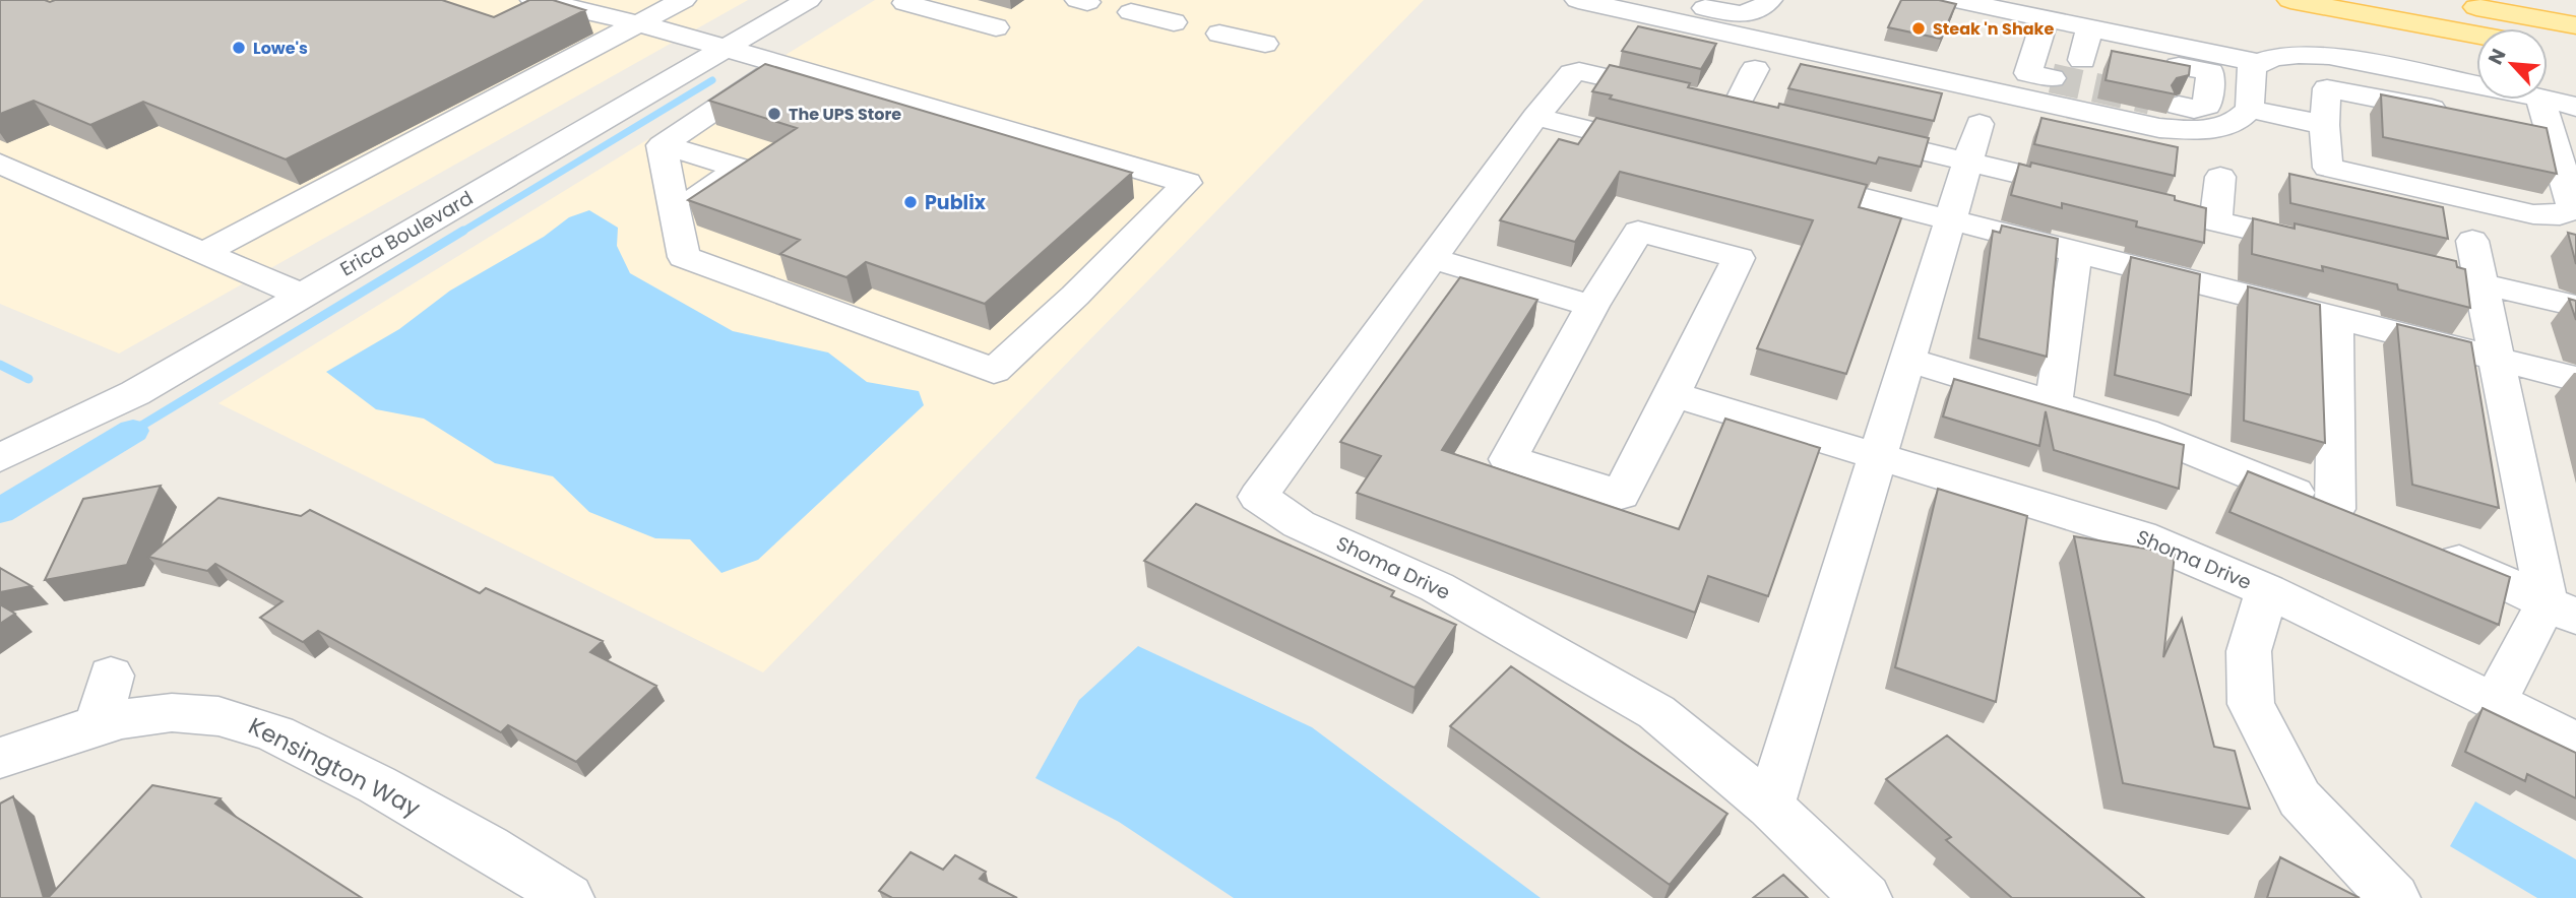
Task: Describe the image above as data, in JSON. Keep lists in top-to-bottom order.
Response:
{
  "streets": {
    "street": ["Erica Boulevard", "Shoma Drive", "Kensington Way"]
  },
  "places": [
    "Steak 'n Shake",
    "Lowe's",
    "The UPS Store",
    "Publix"
  ],
  "north": "top left"
}
